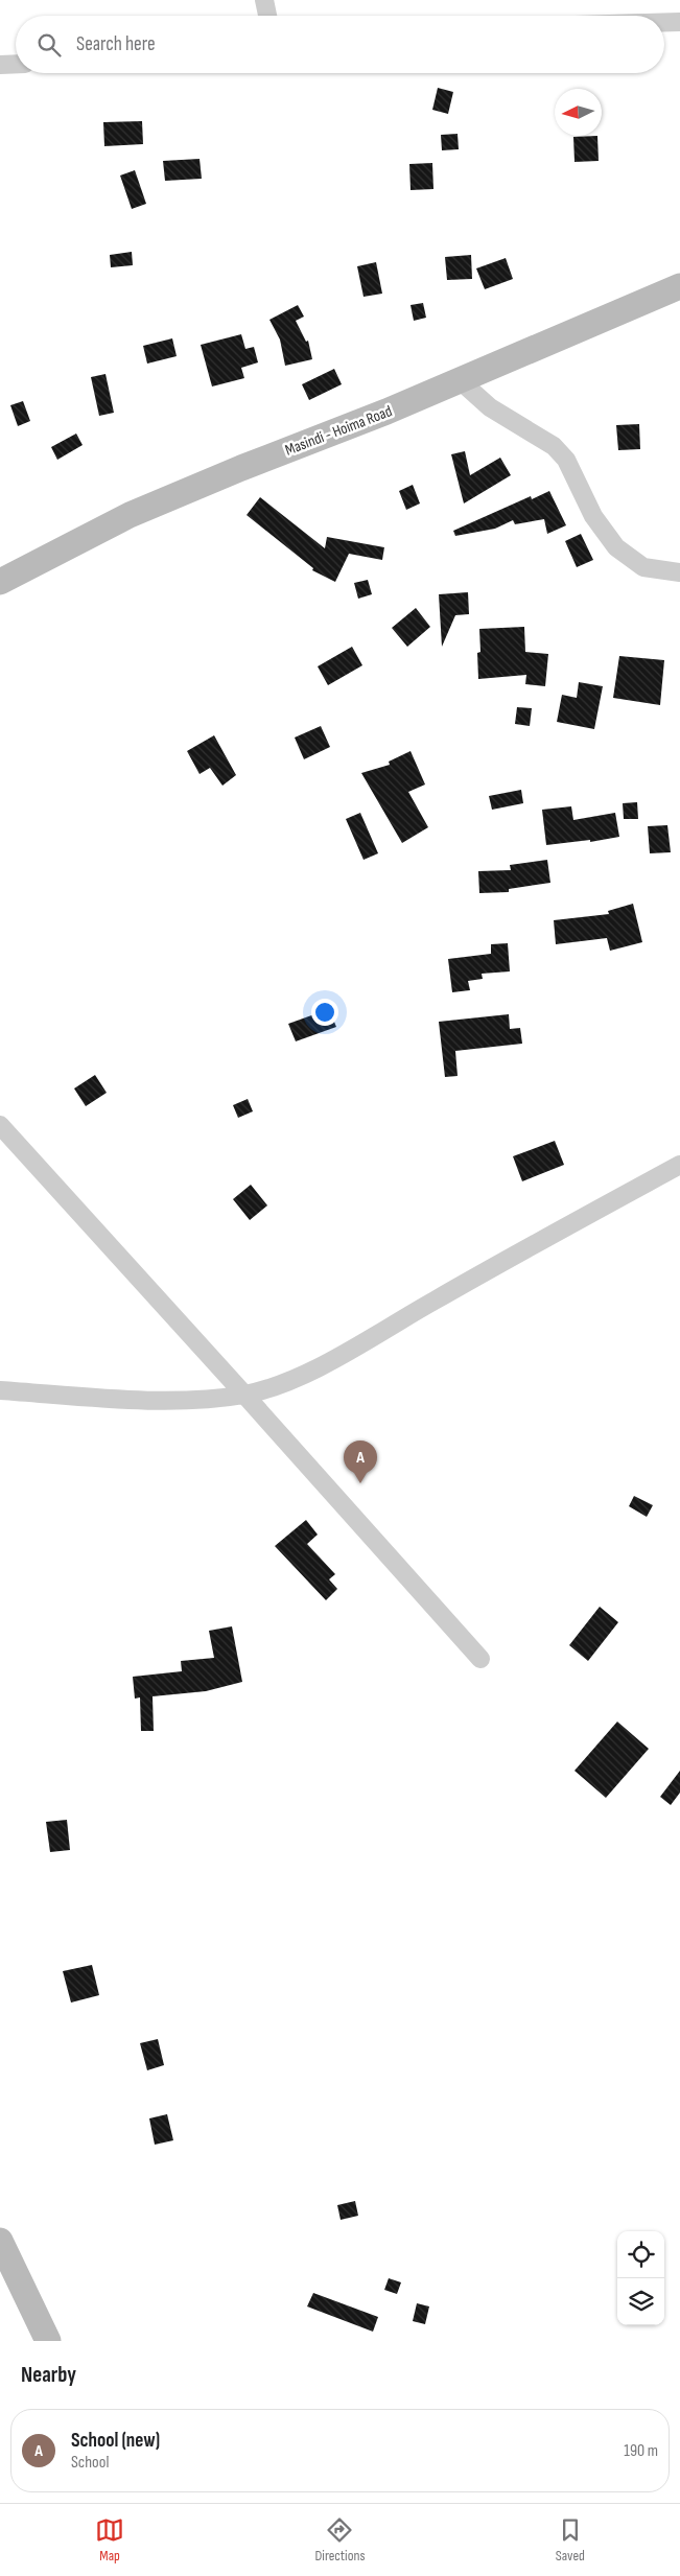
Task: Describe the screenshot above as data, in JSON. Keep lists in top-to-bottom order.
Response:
{
  "streets": {
    "main road": ["Masindi - Hoima Road"]
  },
  "north": "left",
  "page": {
    "search": "Search here",
    "pins": "A",
    "heading": "Nearby",
    "list": [
      {
        "mark": "A",
        "name": "School (new)",
        "note": "School",
        "value": "190 m"
      }
    ],
    "nav": ["Map", "Directions", "Saved"]
  }
}
